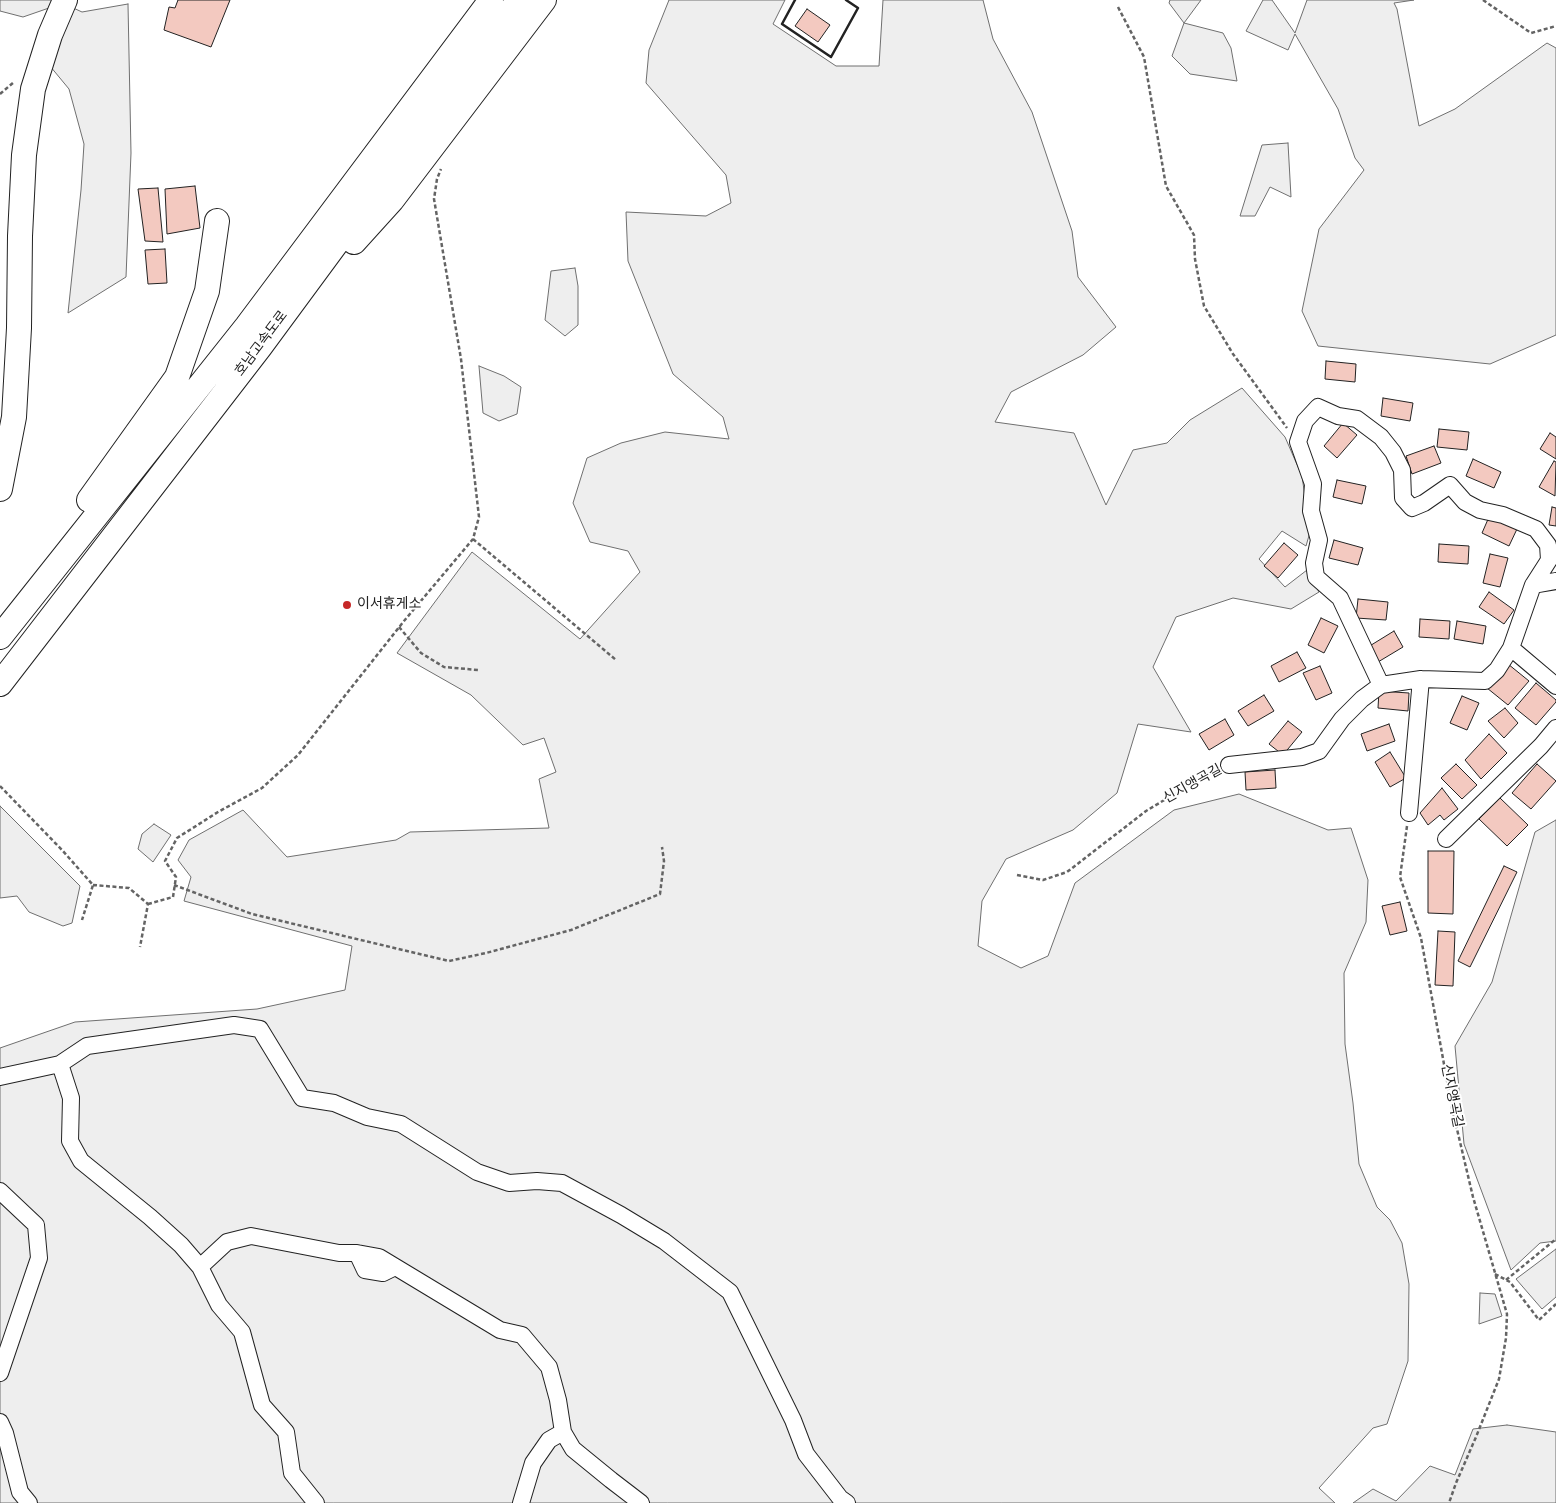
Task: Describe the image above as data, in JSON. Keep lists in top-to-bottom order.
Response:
{
  "streets": {
    "highway": ["호남고속도로"],
    "street": ["신지앵곡길"]
  },
  "places": ["이서휴게소"]
}
